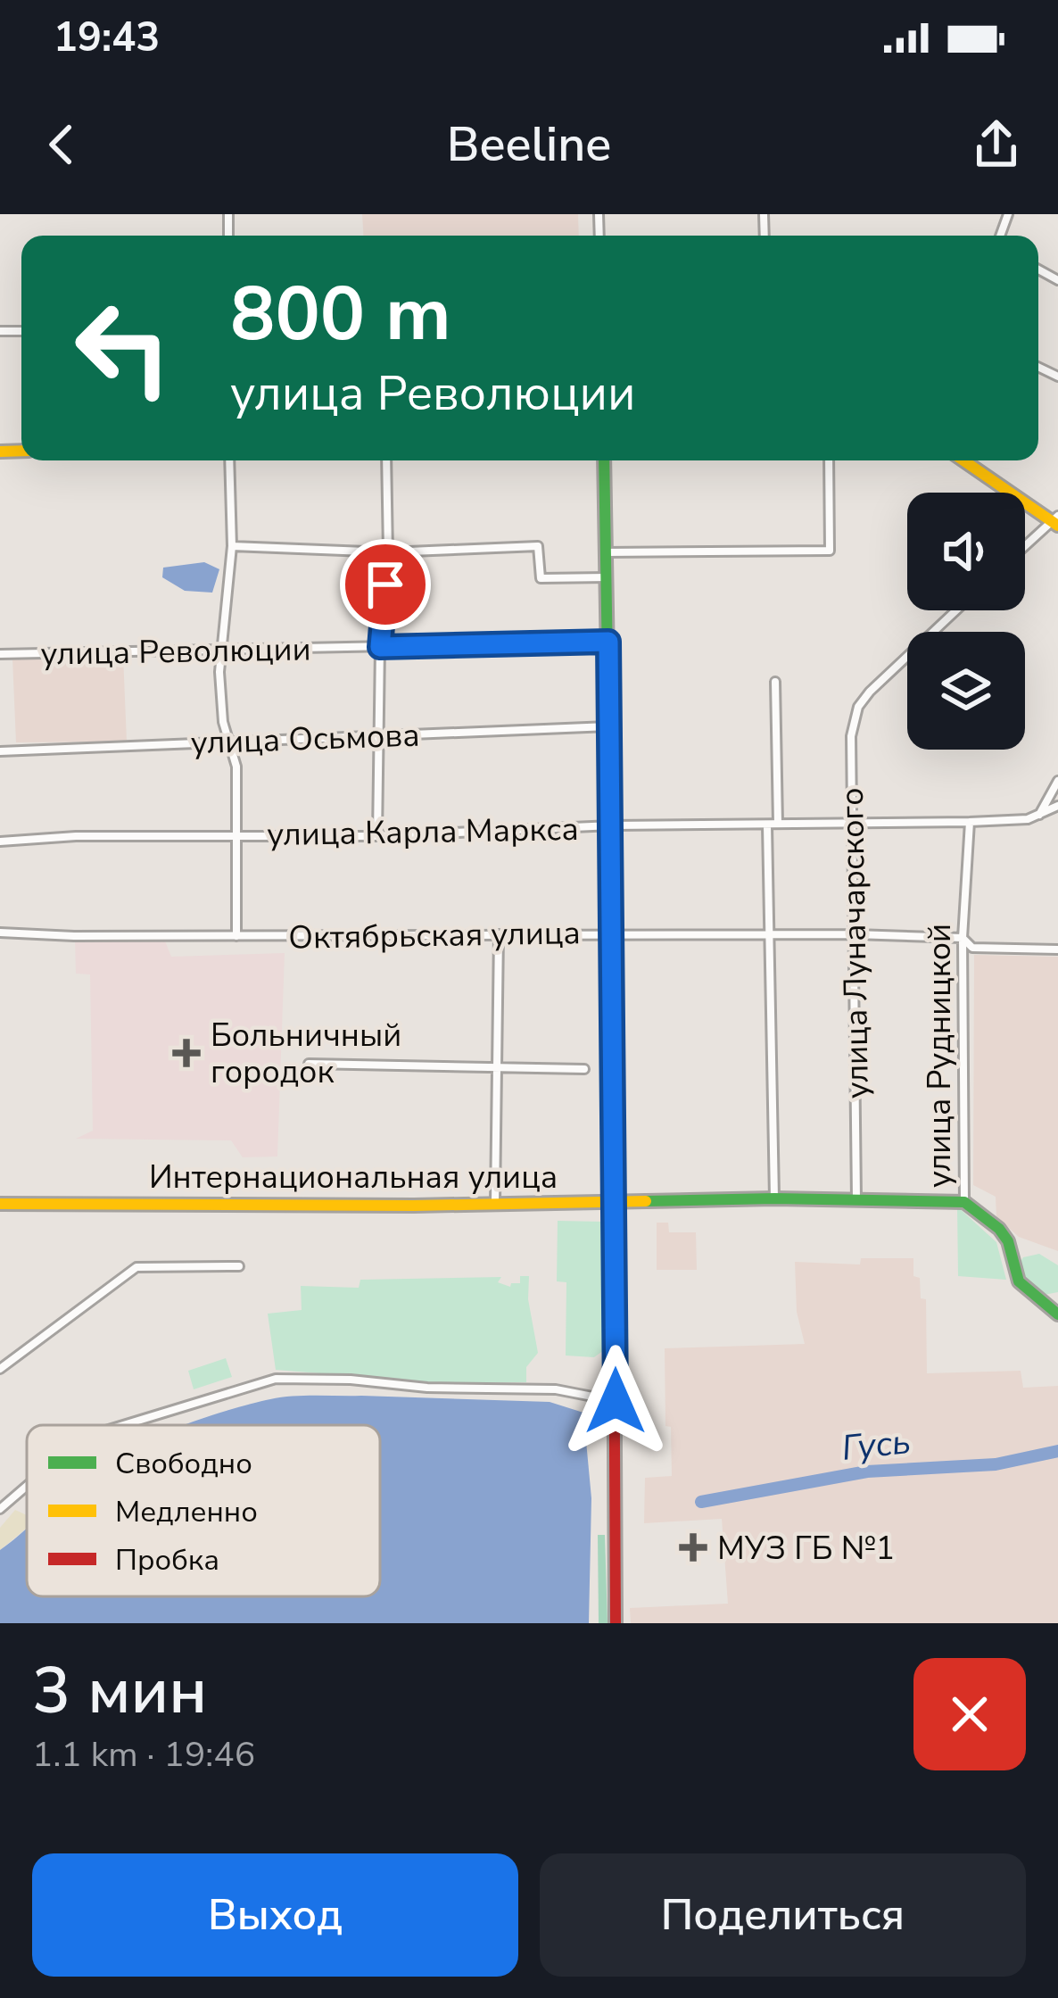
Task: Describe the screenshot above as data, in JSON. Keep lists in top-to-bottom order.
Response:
{
  "streets": {
    "street": [
      "улица Революции",
      "улица Осьмова",
      "улица Карла Маркса",
      "Октябрьская улица",
      "улица Луначарского",
      "улица Рудницкой",
      "Интернациональная улица"
    ]
  },
  "crossings": [
    ["улица Карла Маркса", "улица Луначарского"],
    ["улица Карла Маркса", "улица Рудницкой"],
    ["Октябрьская улица", "улица Луначарского"],
    ["Октябрьская улица", "улица Рудницкой"],
    ["улица Луначарского", "Интернациональная улица"],
    ["улица Рудницкой", "Интернациональная улица"]
  ],
  "water": ["Гусь"],
  "places": {
    "health": ["Больничный городок", "МУЗ ГБ №1"]
  },
  "legend": ["Свободно", "Медленно", "Пробка"],
  "page": {
    "status": "19:43",
    "header": "Beeline",
    "turn": ["800 m", "улица Революции"],
    "heading": ["3 мин", "1.1 km · 19:46"],
    "buttons": ["Выход", "Поделиться"]
  }
}
